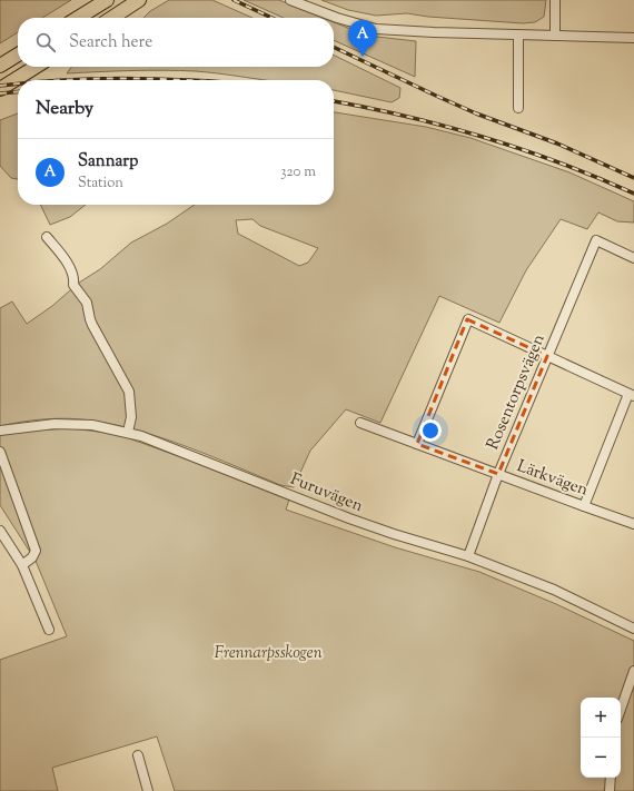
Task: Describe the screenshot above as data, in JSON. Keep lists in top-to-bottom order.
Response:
{
  "streets": {
    "street": ["Rosentorpsvägen", "Lärkvägen", "Furuvägen"]
  },
  "crossings": [
    ["Rosentorpsvägen", "Lärkvägen"],
    ["Rosentorpsvägen", "Furuvägen"]
  ],
  "parks": ["Frennarpsskogen"],
  "page": {
    "search": "Search here",
    "pins": "A",
    "heading": "Nearby",
    "list": [
      {
        "mark": "A",
        "name": "Sannarp",
        "note": "Station",
        "value": "320 m"
      }
    ],
    "map_buttons": ["+", "−"]
  }
}
